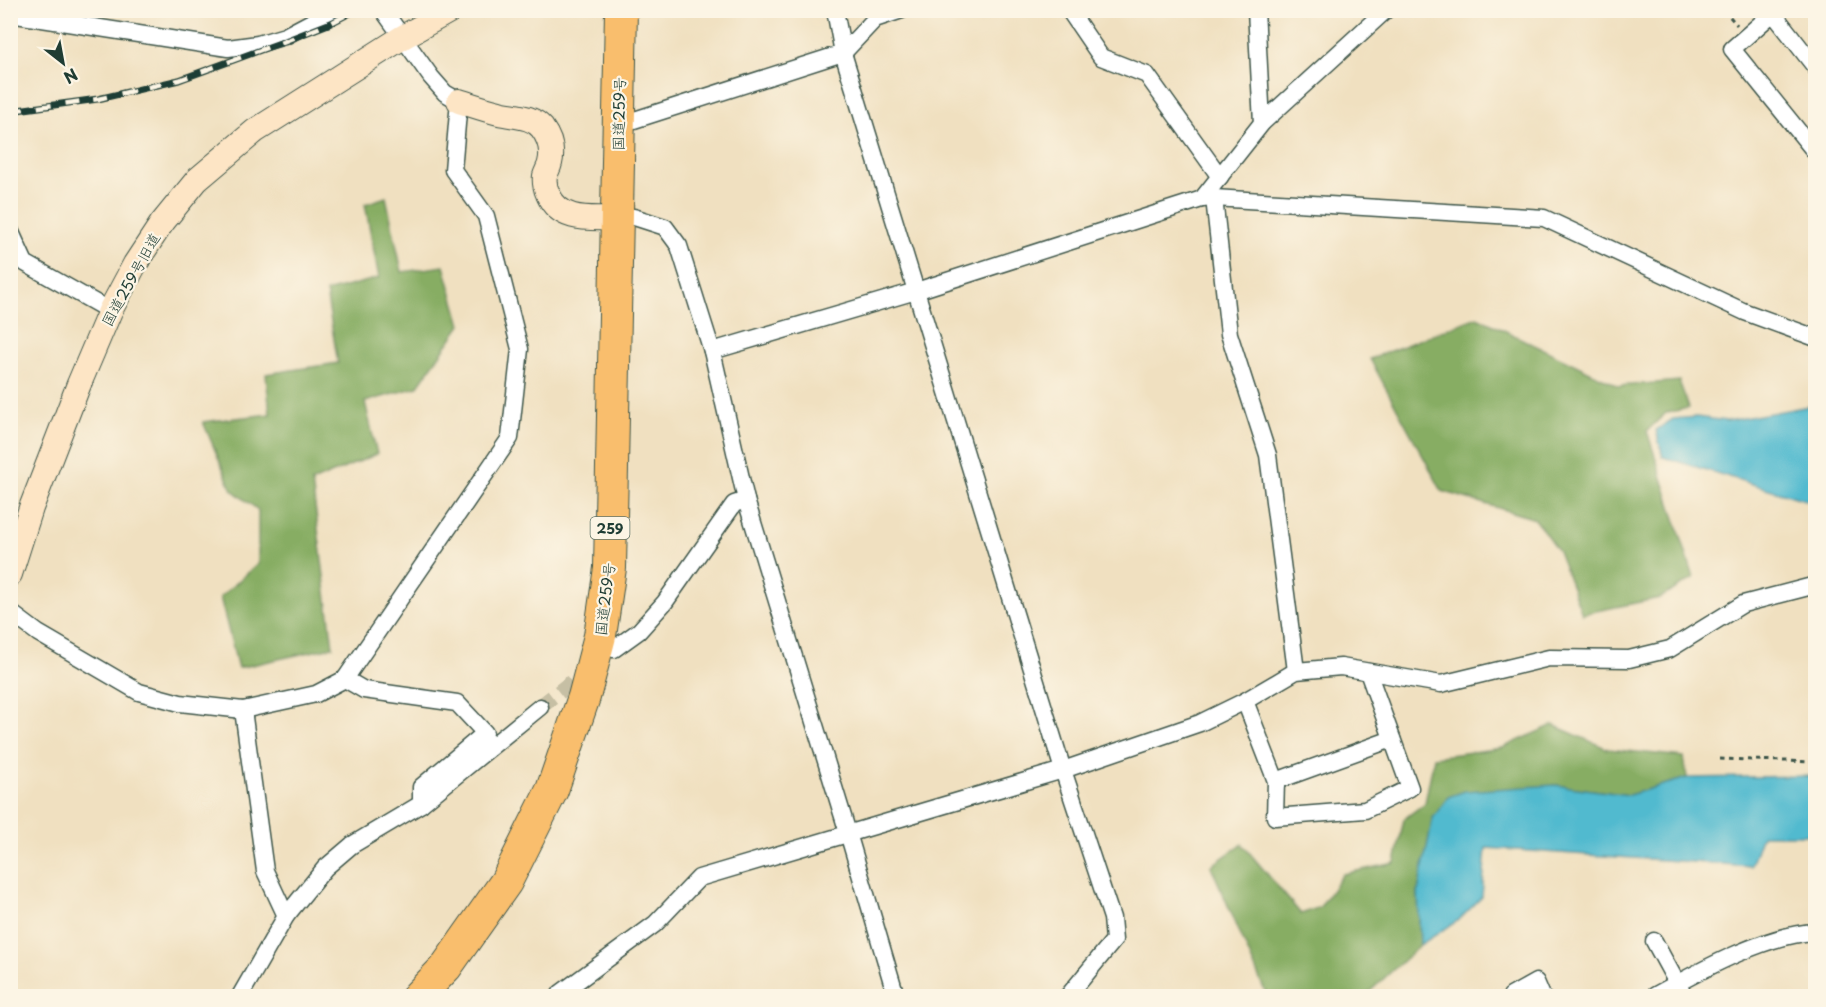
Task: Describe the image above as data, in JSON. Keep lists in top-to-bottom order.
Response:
{
  "streets": {
    "highway": ["国道259号", "259"],
    "street": ["国道259号旧道"]
  },
  "north": "bottom right"
}
